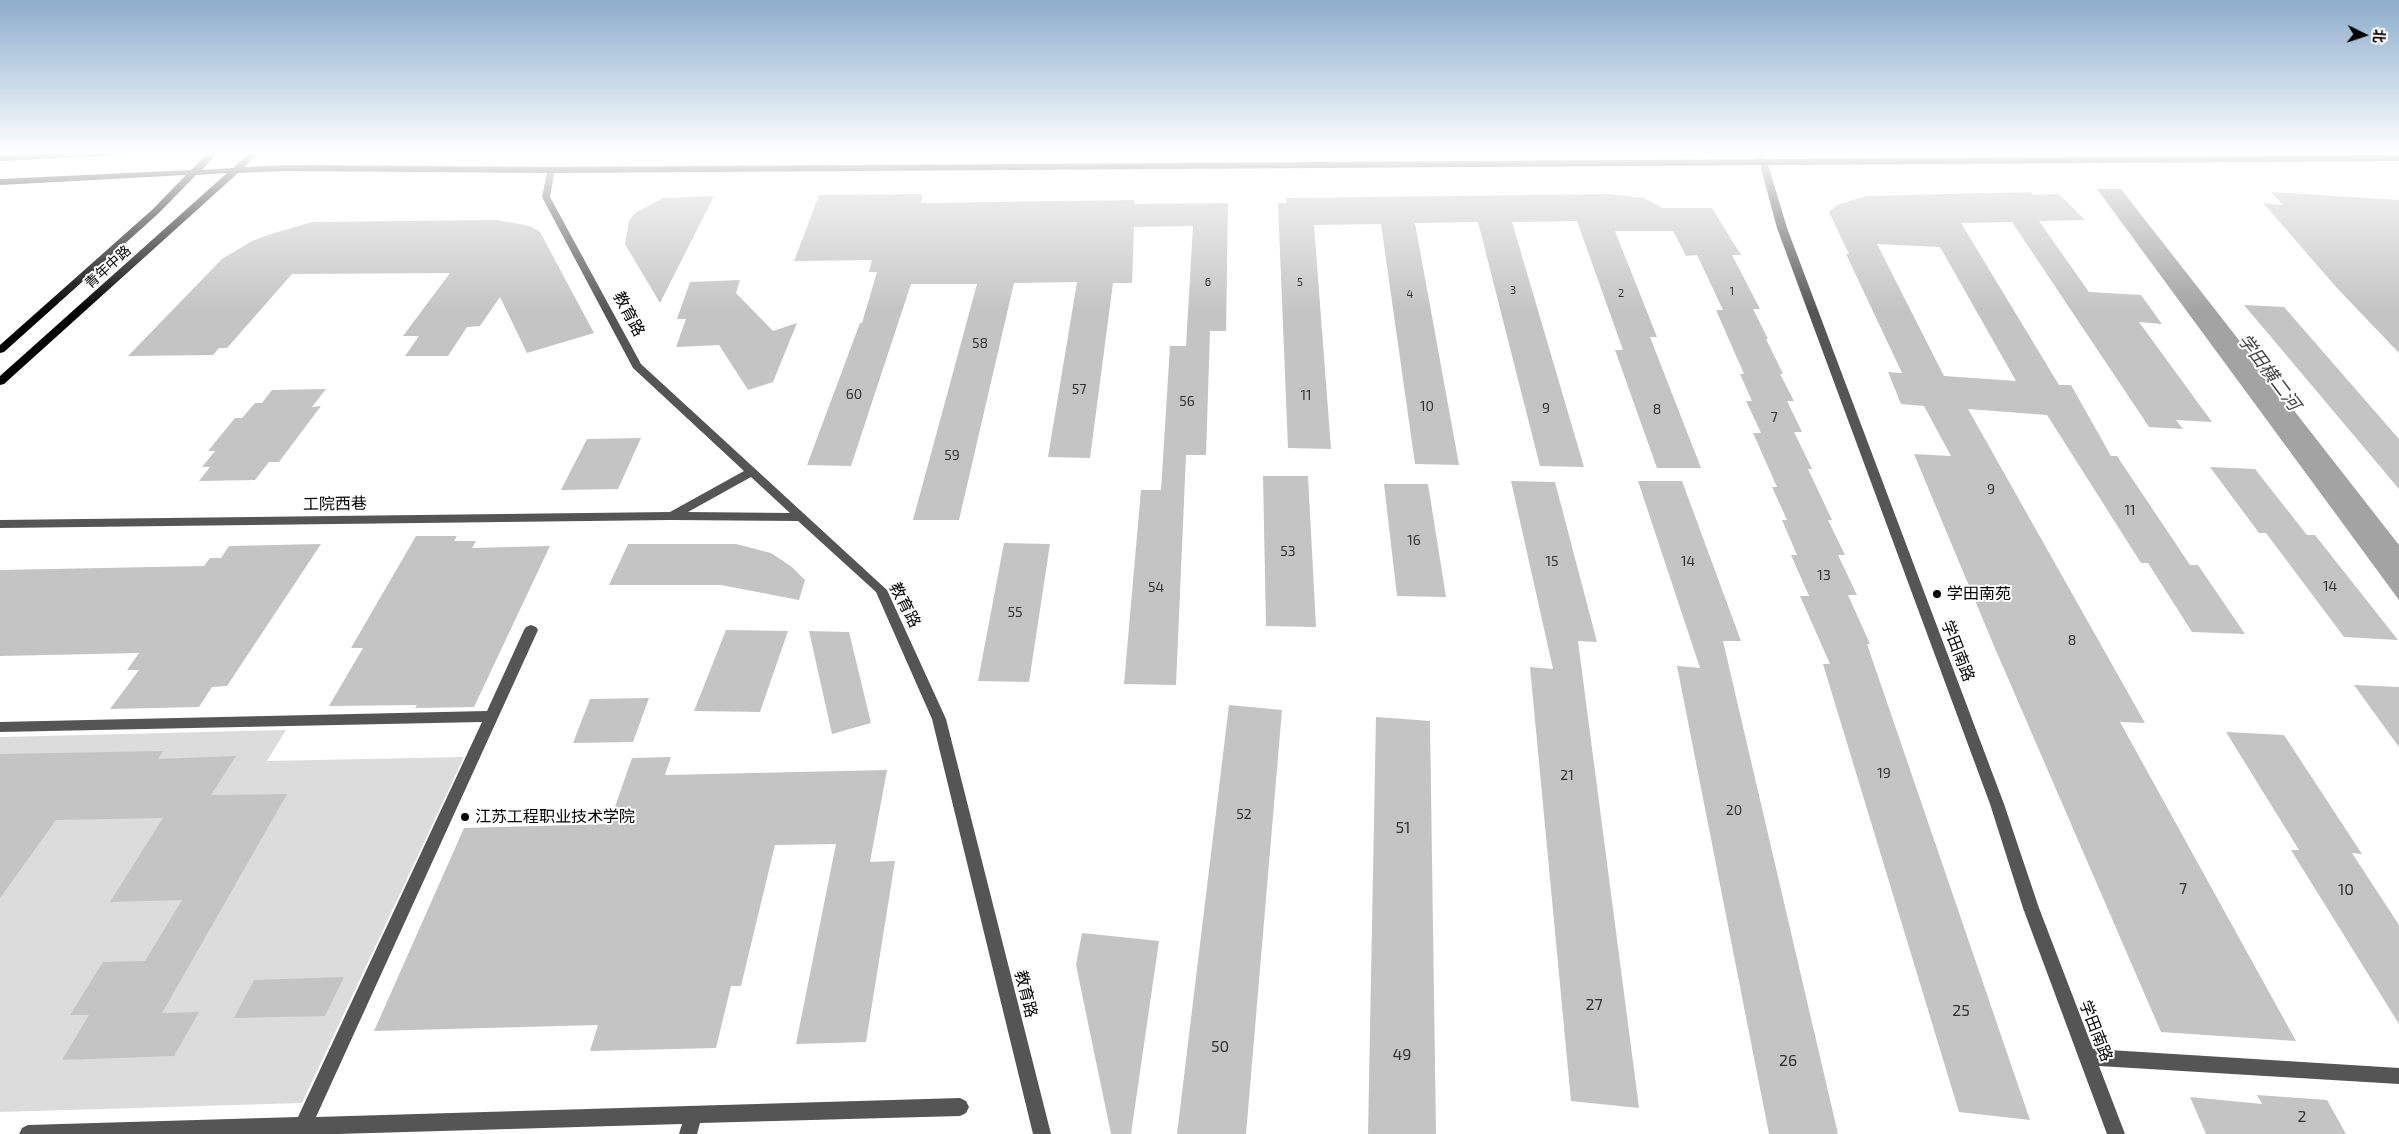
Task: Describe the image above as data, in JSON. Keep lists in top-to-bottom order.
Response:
{
  "streets": {
    "main road": ["青年中路"],
    "street": ["教育路", "工院西巷", "学田南路"]
  },
  "crossings": [
    ["教育路", "工院西巷"]
  ],
  "water": ["学田横二河"],
  "places": ["学田南苑", "江苏工程职业技术学院"],
  "house_numbers": [
    "6",
    "5",
    "3",
    "1",
    "2",
    "4",
    "58",
    "57",
    "60",
    "11",
    "56",
    "10",
    "9",
    "8",
    "7",
    "59",
    "9",
    "11",
    "16",
    "53",
    "15",
    "14",
    "13",
    "14",
    "54",
    "55",
    "8",
    "19",
    "21",
    "20",
    "52",
    "51",
    "7",
    "10",
    "27",
    "25",
    "50",
    "49",
    "26",
    "2"
  ],
  "north": "right"
}
